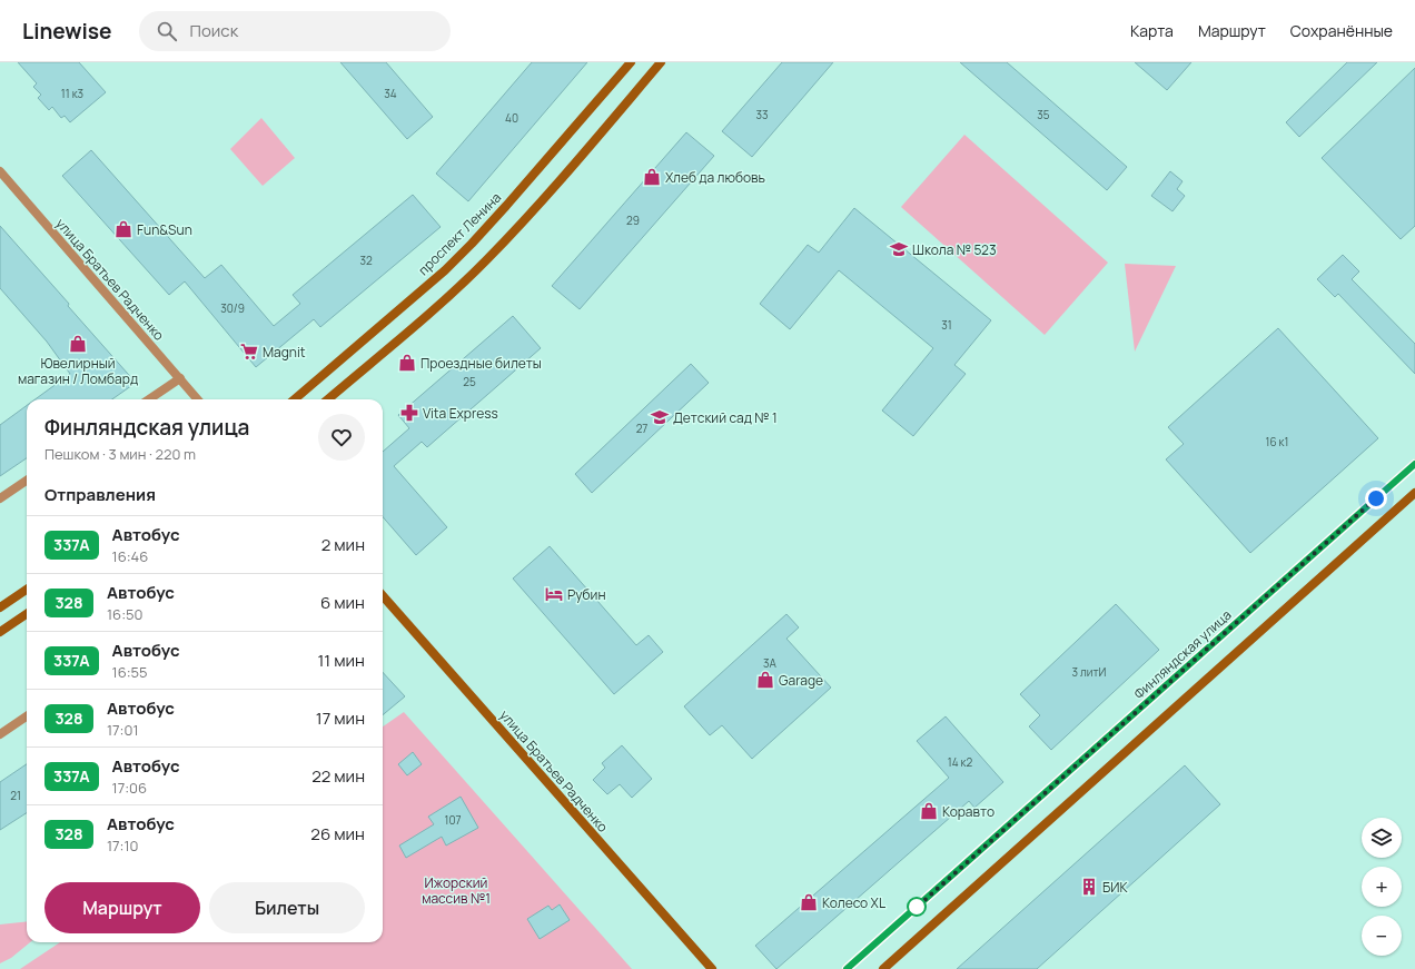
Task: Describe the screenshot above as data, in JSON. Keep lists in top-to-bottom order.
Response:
{
  "streets": {
    "street": ["проспект Ленина", "улица Братьев Радченко", "Финляндская улица"]
  },
  "parks": ["Ижорский массив №1"],
  "places": {
    "shop": [
      "Хлеб да любовь",
      "Fun&Sun",
      "Ювелирный магазин / Ломбард",
      "Проездные билеты",
      "Garage",
      "Коравто",
      "Колесо XL"
    ],
    "school or university": ["Школа № 523", "Детский сад № 1"],
    "supermarket": ["Magnit"],
    "pharmacy": ["Vita Express"],
    "hotel": ["Рубин"],
    "building": ["БИК"]
  },
  "lines": ["bus line 337А"],
  "house_numbers": [
    "11 к3",
    "34",
    "33",
    "35",
    "40",
    "29",
    "32",
    "30/9",
    "31",
    "25",
    "27",
    "16 к1",
    "3А",
    "3 литИ",
    "14 к2",
    "21",
    "107"
  ],
  "page": {
    "header": "Linewise",
    "search": "Поиск",
    "nav": ["Карта", "Маршрут", "Сохранённые"],
    "heading": [
      ["Финляндская улица", "Пешком · 3 мин · 220 m"],
      "Отправления"
    ],
    "list": [
      {
        "mark": "337А",
        "name": "Автобус",
        "note": "16:46",
        "value": "2 мин"
      },
      {
        "mark": "328",
        "name": "Автобус",
        "note": "16:50",
        "value": "6 мин"
      },
      {
        "mark": "337А",
        "name": "Автобус",
        "note": "16:55",
        "value": "11 мин"
      },
      {
        "mark": "328",
        "name": "Автобус",
        "note": "17:01",
        "value": "17 мин"
      },
      {
        "mark": "337А",
        "name": "Автобус",
        "note": "17:06",
        "value": "22 мин"
      },
      {
        "mark": "328",
        "name": "Автобус",
        "note": "17:10",
        "value": "26 мин"
      }
    ],
    "map_buttons": ["+", "−"],
    "buttons": ["Маршрут", "Билеты"]
  }
}
